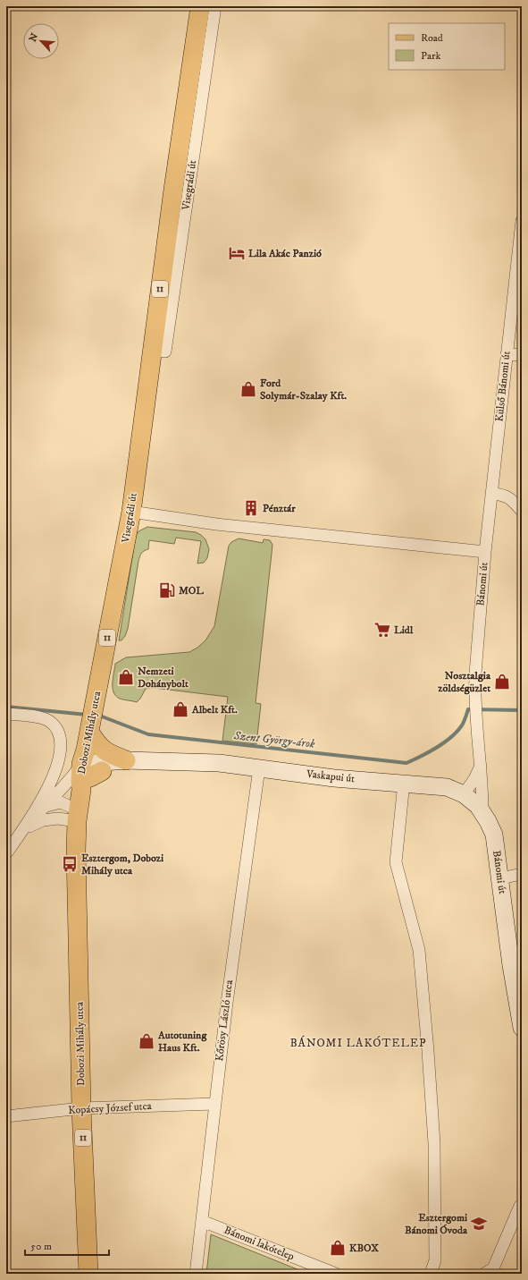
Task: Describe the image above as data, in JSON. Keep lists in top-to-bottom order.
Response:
{
  "streets": {
    "main road": [
      "Visegrádi út",
      "11",
      "Bánomi út",
      "Dobozi Mihály utca",
      "Vaskapui út"
    ],
    "street": [
      "Külső Bánomi út",
      "Kőrösy László utca",
      "Kopácsy József utca",
      "Bánomi lakótelep"
    ]
  },
  "crossings": [
    ["Visegrádi út", "Dobozi Mihály utca"],
    ["Külső Bánomi út", "Bánomi út"],
    ["Bánomi út", "Vaskapui út"],
    ["Dobozi Mihály utca", "Vaskapui út"],
    ["Dobozi Mihály utca", "Kopácsy József utca"],
    ["Vaskapui út", "Kőrösy László utca"],
    ["Kőrösy László utca", "Kopácsy József utca"],
    ["Kőrösy László utca", "Bánomi lakótelep"]
  ],
  "districts": ["BÁNOMI LAKÓTELEP"],
  "water": ["Szent György-árok"],
  "places": {
    "hotel": ["Lila Akác Panzió"],
    "shop": [
      "Ford Solymár-Szalay Kft.",
      "Nemzeti Dohánybolt",
      "Nosztalgia zöldségüzlet",
      "Albelt Kft.",
      "Autotuning Haus Kft.",
      "KBOX"
    ],
    "building": ["Pénztár"],
    "fuel station": ["MOL"],
    "supermarket": ["Lidl"],
    "bus stop": ["Esztergom, Dobozi Mihály utca"],
    "school or university": ["Esztergomi Bánomi Óvoda"]
  },
  "legend": ["Road", "Park"],
  "scale_bar": "50 m",
  "north": "top left"
}
